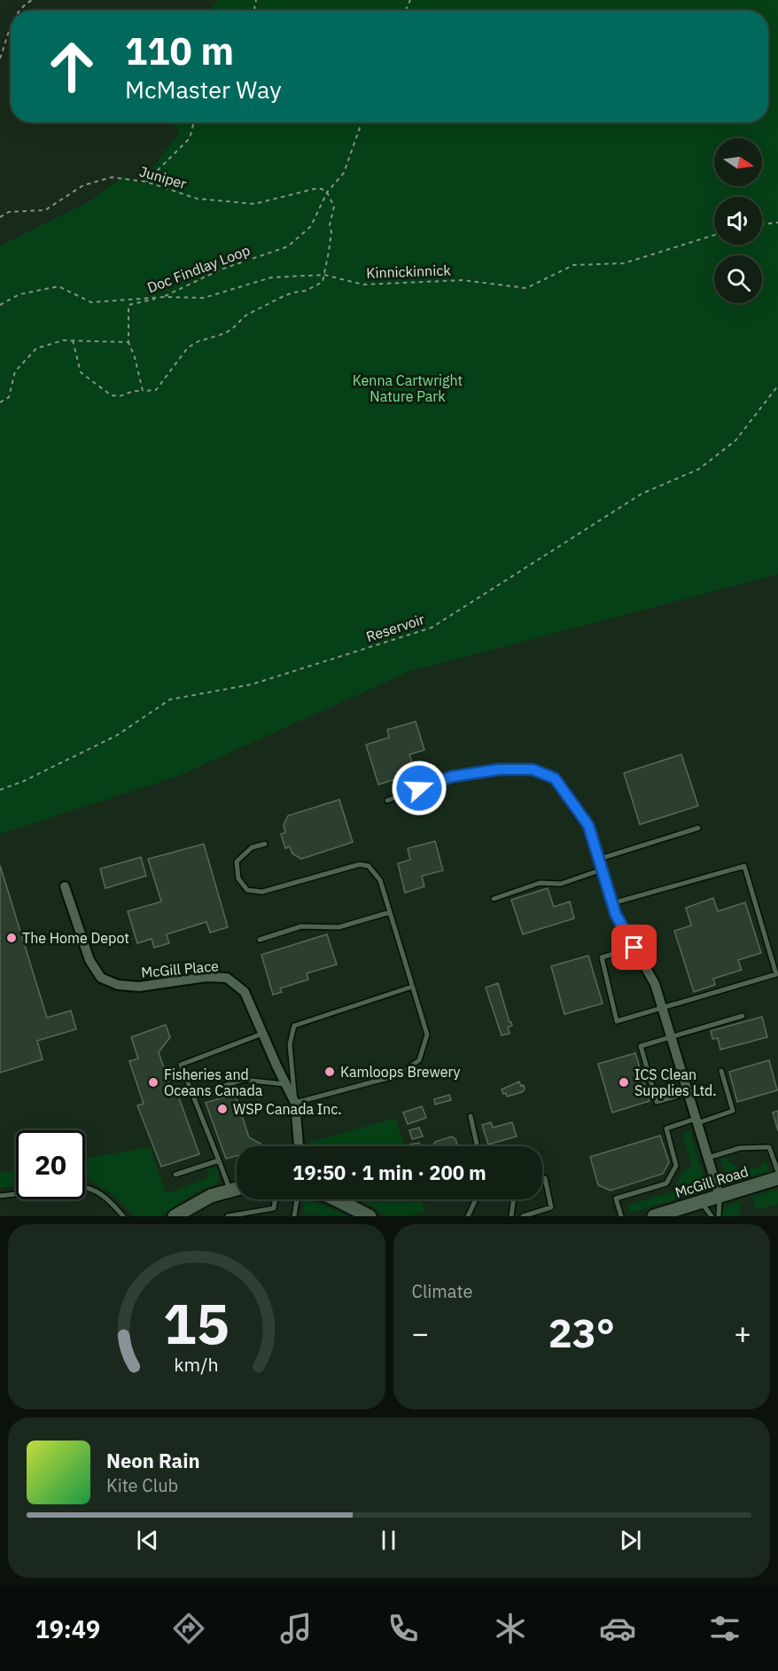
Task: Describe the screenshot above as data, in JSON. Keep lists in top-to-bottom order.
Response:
{
  "streets": {
    "street": ["McGill Place", "McGill Road"],
    "path": [
      "Juniper",
      "Doc Findlay Loop",
      "Kinnickinnick",
      "Reservoir"
    ]
  },
  "crossings": [
    ["Juniper", "Doc Findlay Loop"],
    ["Doc Findlay Loop", "Kinnickinnick"]
  ],
  "parks": ["Kenna Cartwright Nature Park"],
  "places": [
    "The Home Depot",
    "Kamloops Brewery",
    "Fisheries and Oceans Canada",
    "ICS Clean Supplies Ltd.",
    "WSP Canada Inc."
  ],
  "north": "right",
  "page": {
    "turn": ["110 m", "McMaster Way"],
    "limit": "20",
    "trip": "19:50 · 1 min · 200 m",
    "tile": "Climate",
    "heat": ["−", "23°", "+"],
    "song": ["Neon Rain", "Kite Club"],
    "tabs": "19:49",
    "gauge": ["15", "km/h"]
  }
}
